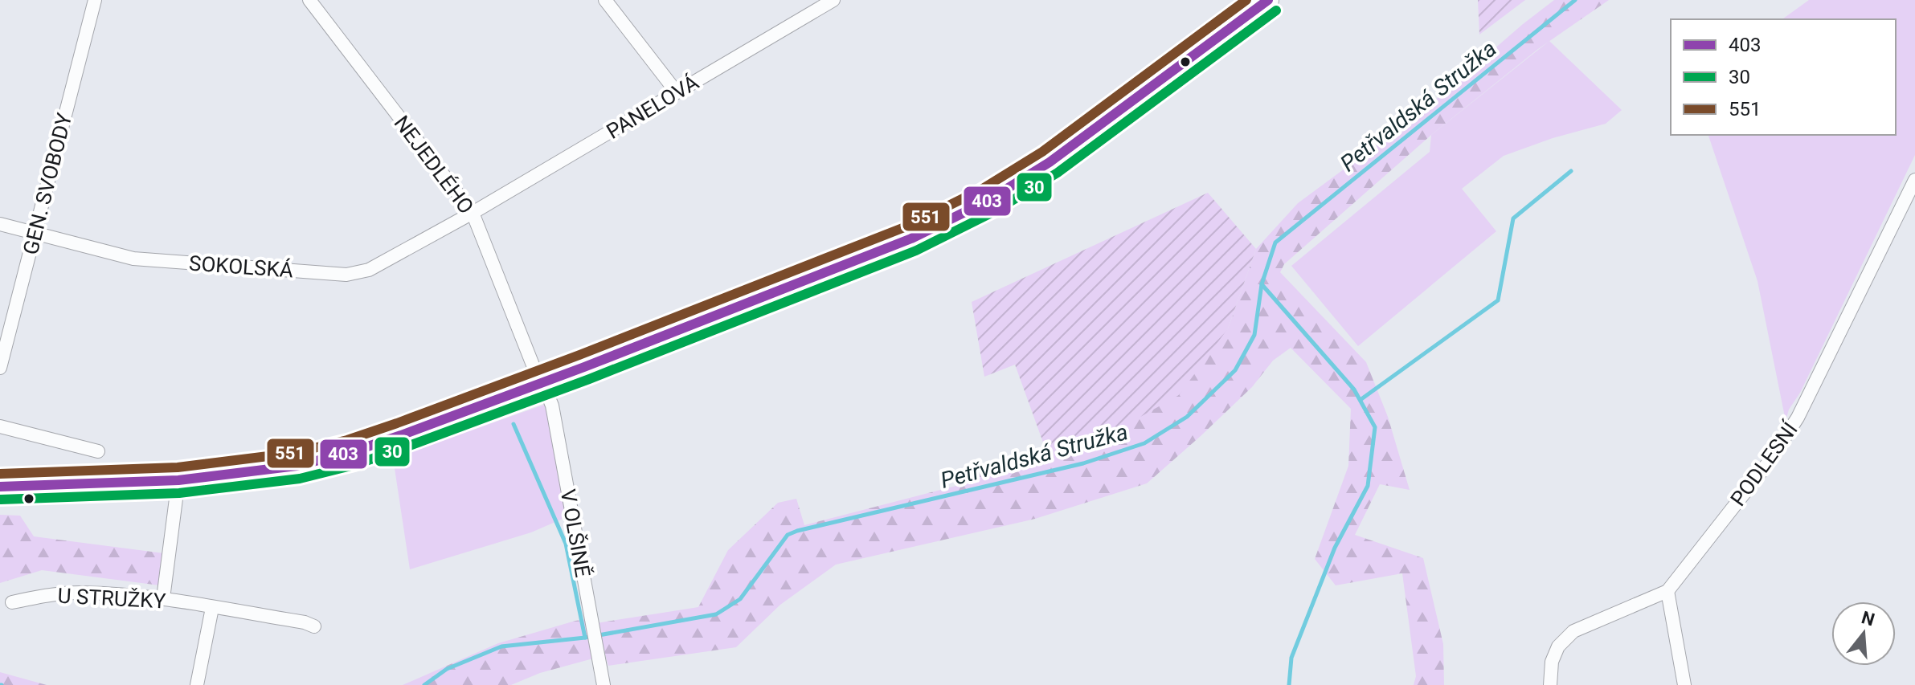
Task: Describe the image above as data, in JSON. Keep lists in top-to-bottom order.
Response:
{
  "streets": {
    "street": [
      "PANELOVÁ",
      "NEJEDLÉHO",
      "GEN. SVOBODY",
      "SOKOLSKÁ",
      "PODLESNÍ",
      "V OLŠINĚ",
      "U STRUŽKY"
    ]
  },
  "crossings": [
    ["PANELOVÁ", "NEJEDLÉHO"],
    ["PANELOVÁ", "SOKOLSKÁ"],
    ["NEJEDLÉHO", "SOKOLSKÁ"],
    ["NEJEDLÉHO", "V OLŠINĚ"],
    ["GEN. SVOBODY", "SOKOLSKÁ"]
  ],
  "water": ["Petřvaldská Stružka"],
  "lines": ["transit line 403", "transit line 551", "transit line 30"],
  "legend": ["403", "30", "551"],
  "north": "top"
}
